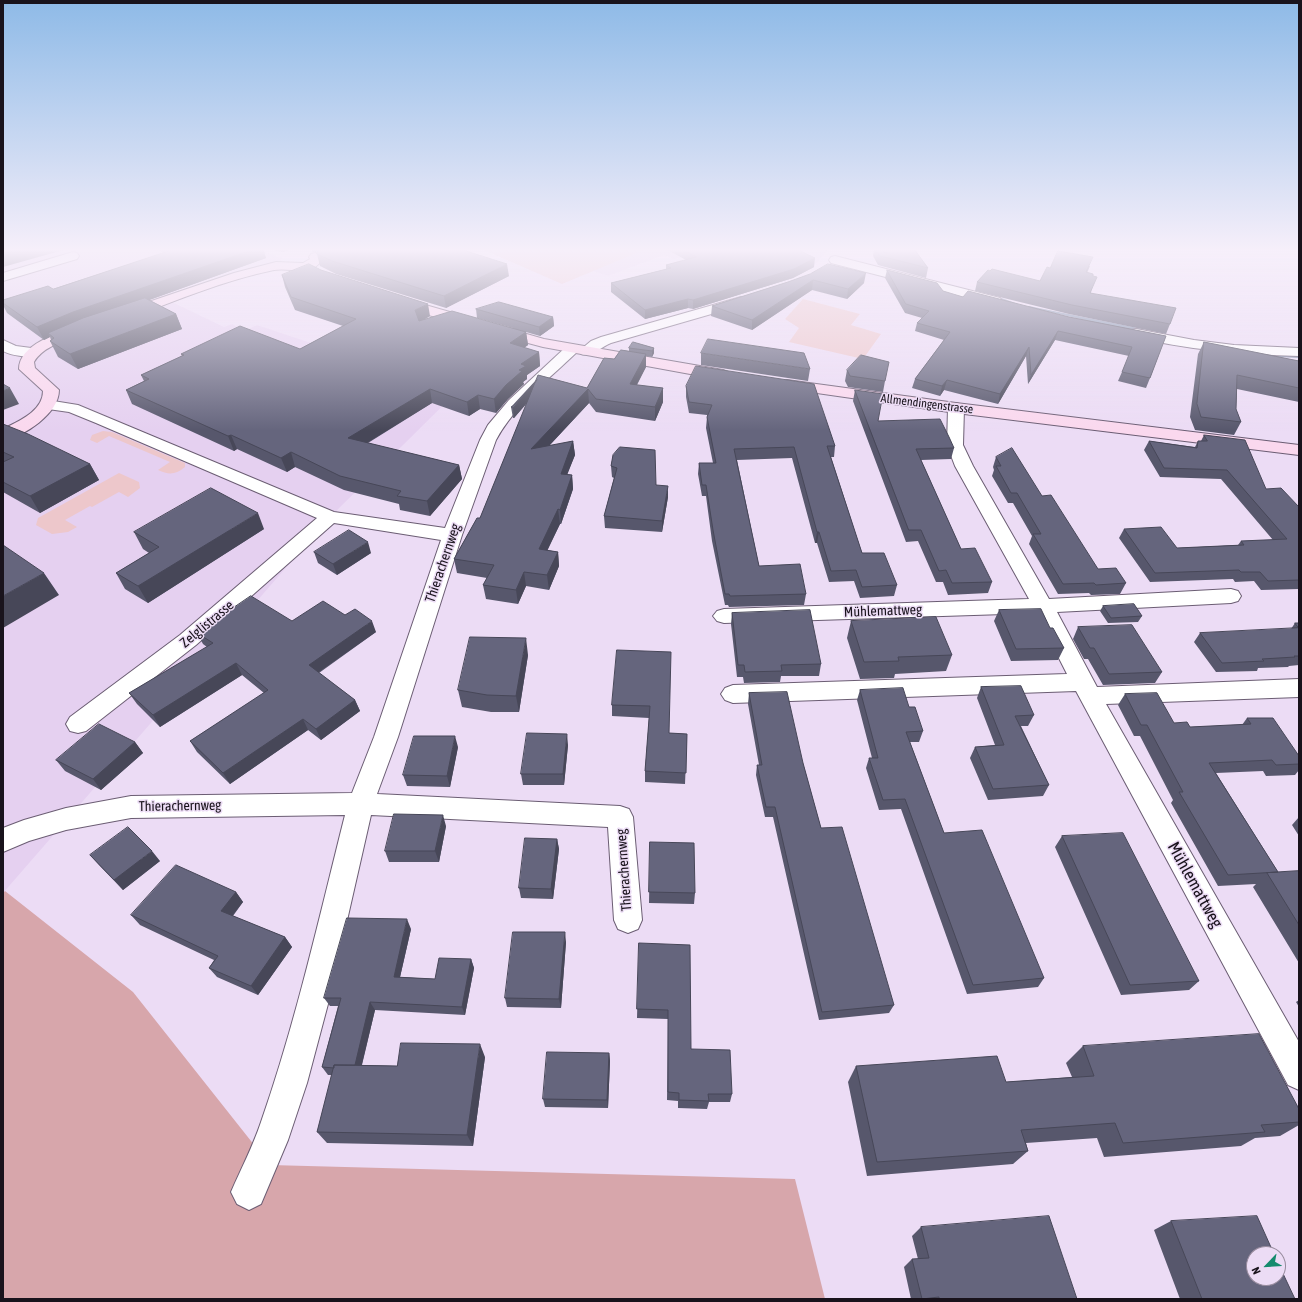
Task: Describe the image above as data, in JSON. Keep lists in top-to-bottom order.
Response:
{
  "streets": {
    "street": [
      "Allmendingenstrasse",
      "Thierachernweg",
      "Mühlemattweg",
      "Zelglistrasse"
    ]
  },
  "crossings": [
    ["Allmendingenstrasse", "Mühlemattweg"]
  ],
  "north": "bottom left"
}
